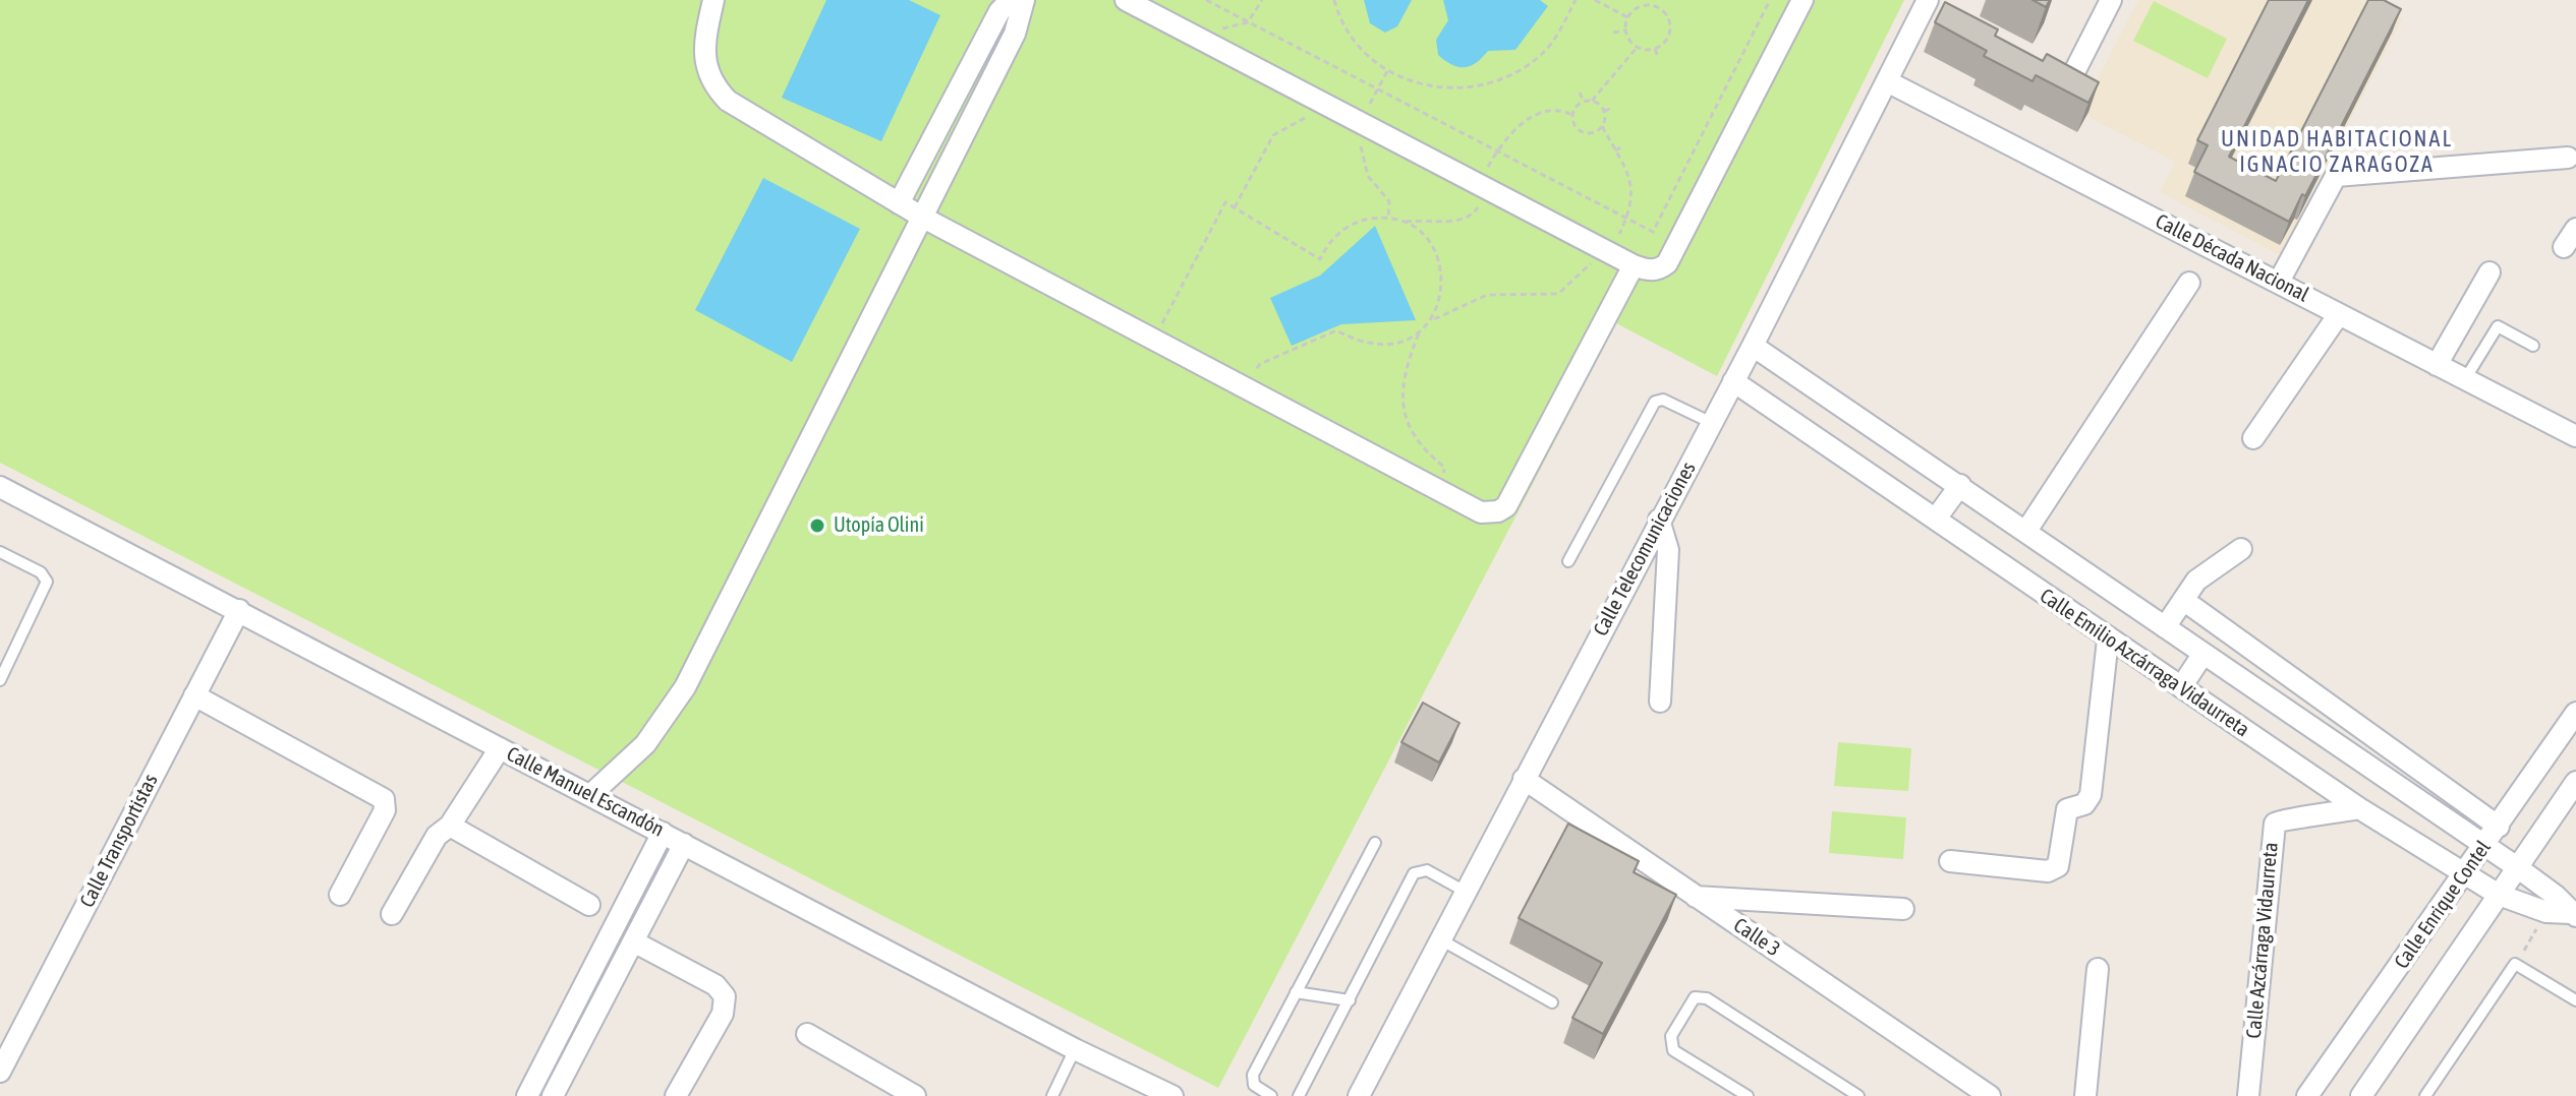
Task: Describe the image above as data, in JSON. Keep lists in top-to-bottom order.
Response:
{
  "streets": {
    "street": [
      "Calle Década Nacional",
      "Calle Telecomunicaciones",
      "Calle Emilio Azcárraga Vidaurreta",
      "Calle Manuel Escandón",
      "Calle Transportistas",
      "Calle Enrique Contel",
      "Calle 3",
      "Calle Azcárraga Vidaurreta"
    ]
  },
  "crossings": [
    ["Calle Década Nacional", "Calle Telecomunicaciones"],
    ["Calle Telecomunicaciones", "Calle Emilio Azcárraga Vidaurreta"],
    ["Calle Telecomunicaciones", "Calle 3"],
    ["Calle Emilio Azcárraga Vidaurreta", "Calle Enrique Contel"],
    ["Calle Emilio Azcárraga Vidaurreta", "Calle Azcárraga Vidaurreta"],
    ["Calle Manuel Escandón", "Calle Transportistas"]
  ],
  "districts": ["UNIDAD HABITACIONAL IGNACIO ZARAGOZA"],
  "places": ["Utopía Olini"]
}
